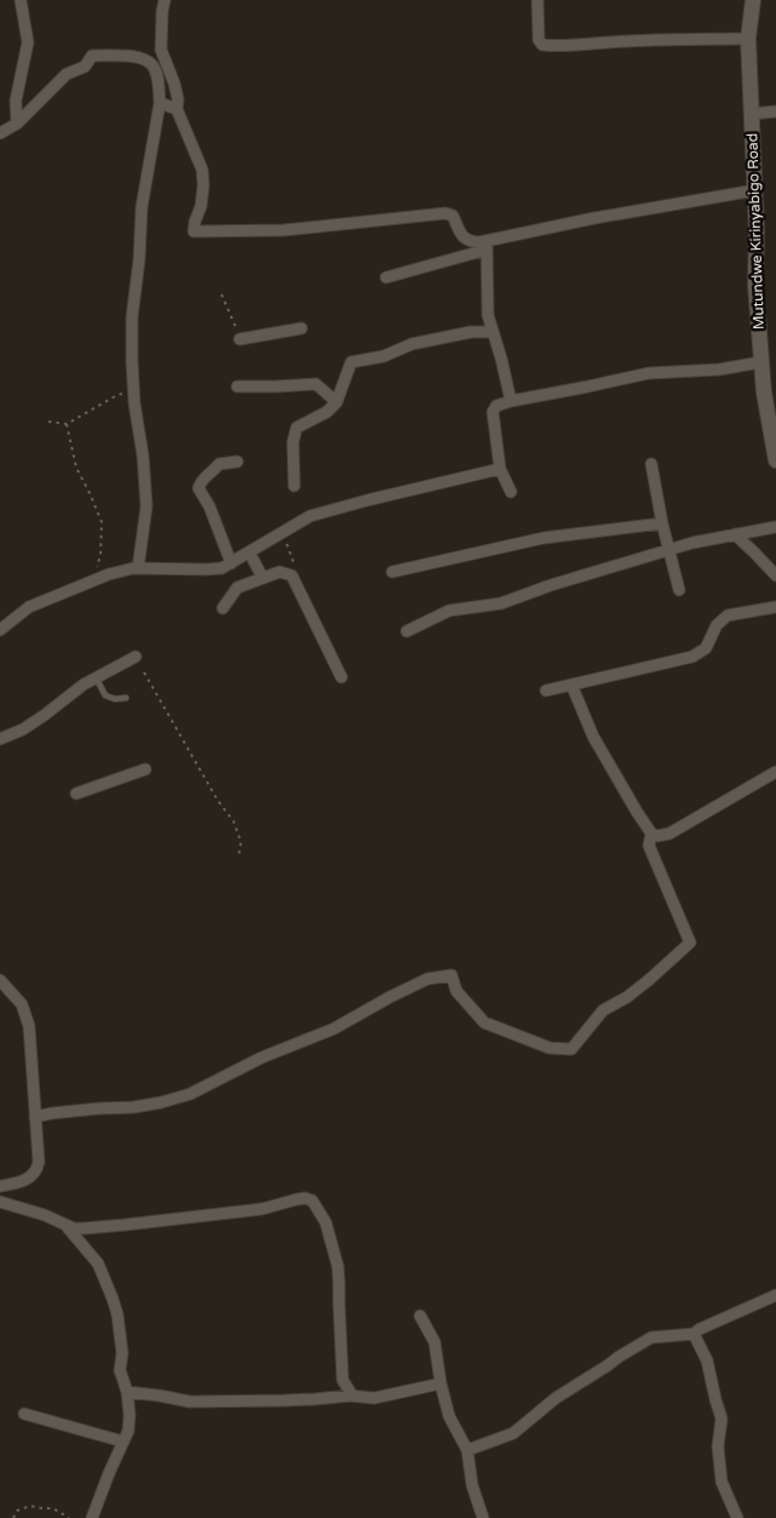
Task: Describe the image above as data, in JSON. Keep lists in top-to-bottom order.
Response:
{
  "streets": {
    "street": ["Mutundwe Kirinyabigo Road"]
  }
}
